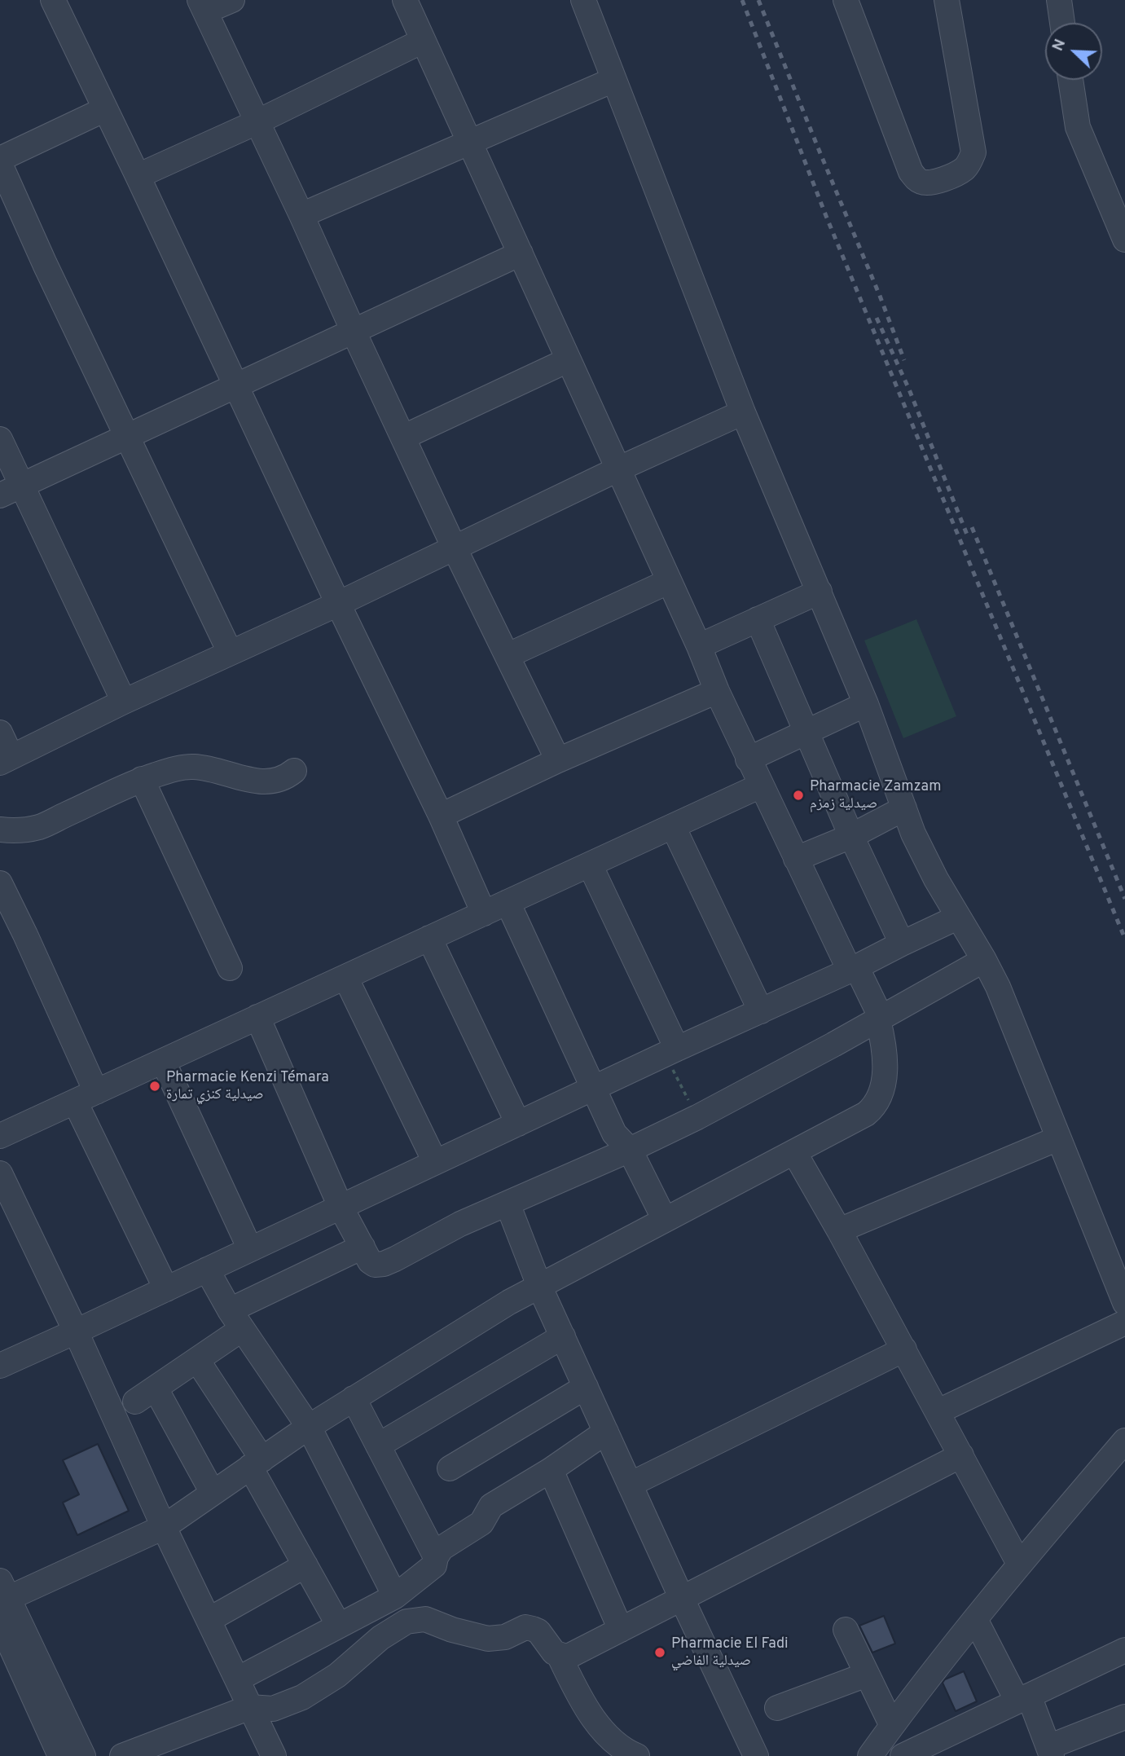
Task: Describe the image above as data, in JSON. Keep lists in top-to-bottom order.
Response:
{
  "places": ["Pharmacie Zamzam صيدلية زمزم", "Pharmacie Kenzi Témara صيدلية كنزي تمارة", "Pharmacie El Fadi صيدلية الفاضي"],
  "north": "top left"
}
